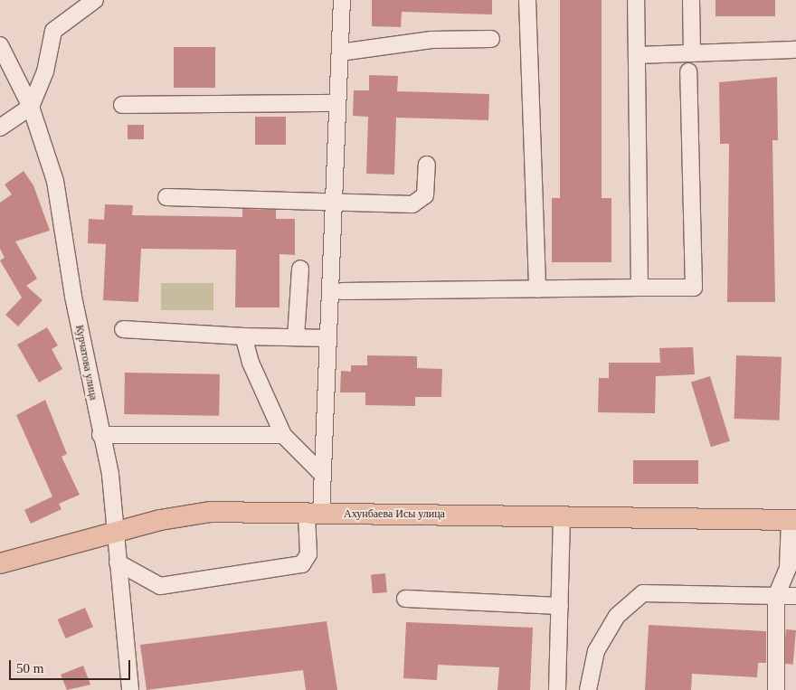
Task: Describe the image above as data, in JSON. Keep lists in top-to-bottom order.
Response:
{
  "streets": {
    "main road": ["Ахунбаева Исы улица"],
    "street": ["Курчатова улица"]
  },
  "crossings": [
    ["Курчатова улица", "Ахунбаева Исы улица"]
  ],
  "scale_bar": "50 m"
}
